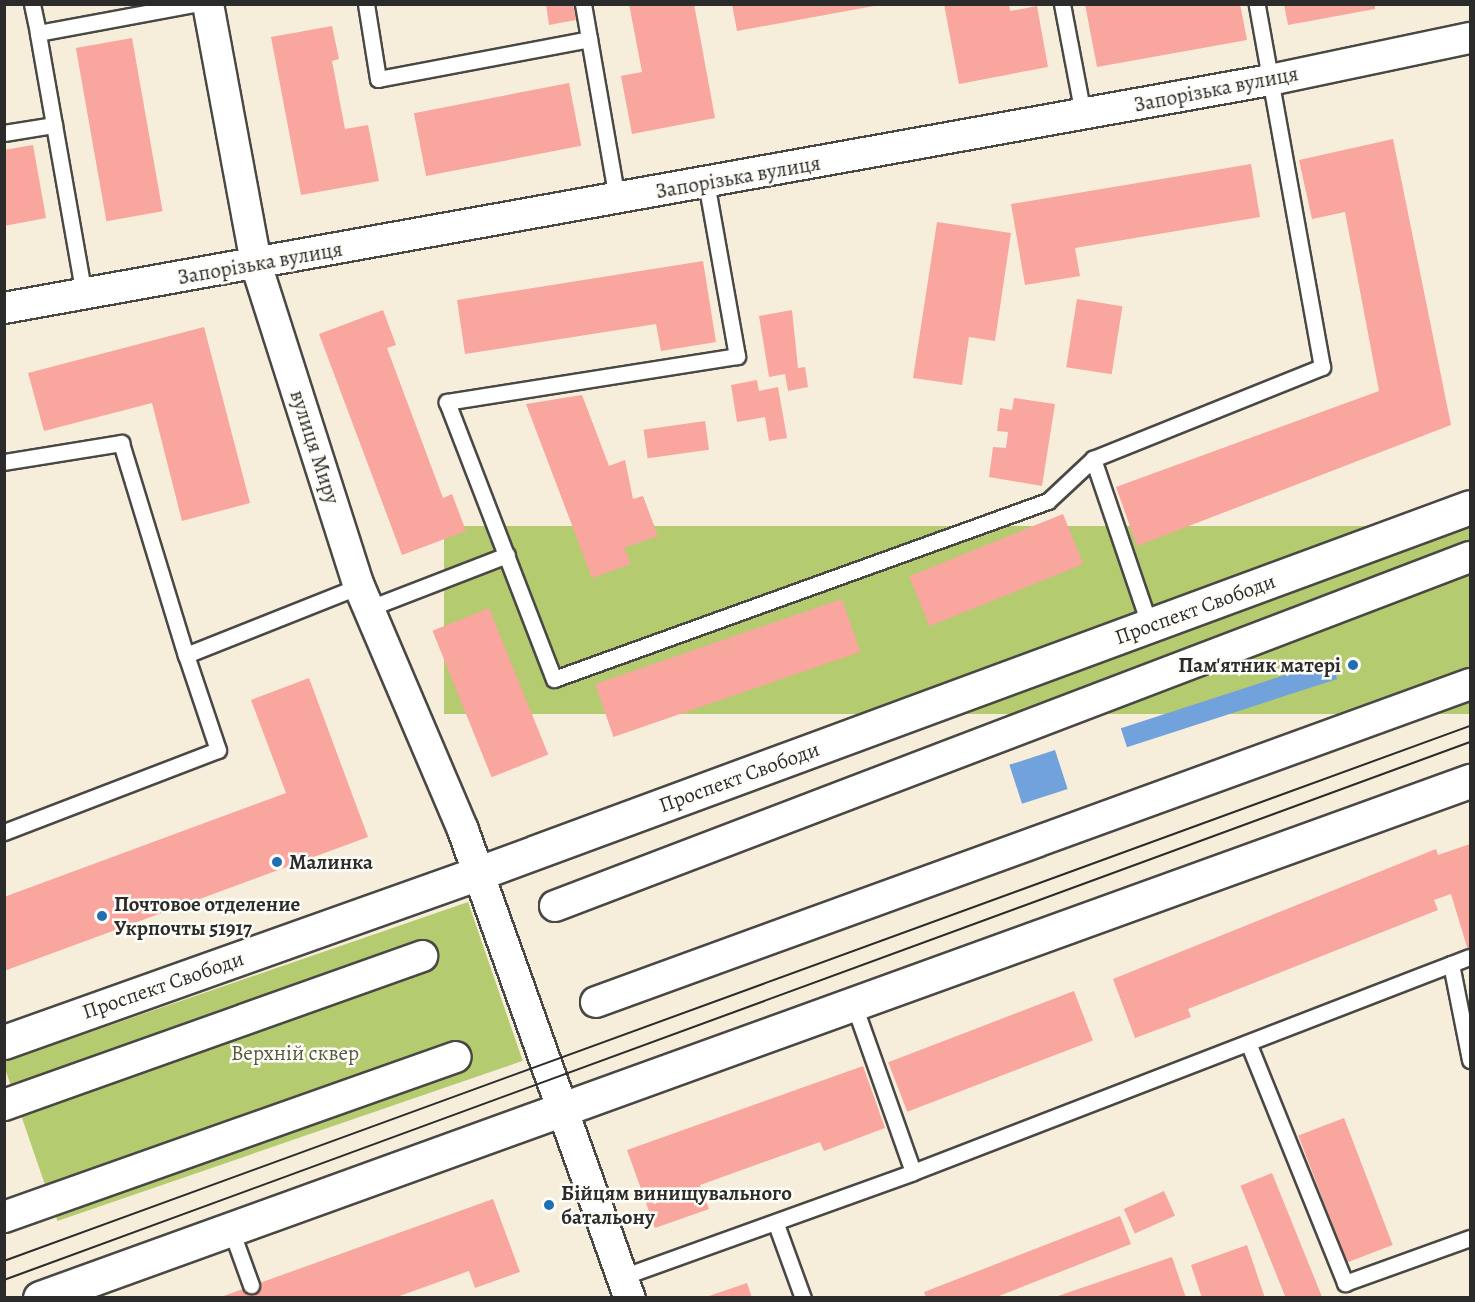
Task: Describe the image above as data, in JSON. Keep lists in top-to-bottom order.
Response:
{
  "streets": {
    "main road": ["Проспект Свободи"],
    "street": ["Запорізька вулиця", "вулиця Миру"]
  },
  "crossings": [
    ["Запорізька вулиця", "вулиця Миру"],
    ["вулиця Миру", "Проспект Свободи"]
  ],
  "parks": ["Верхній сквер"],
  "places": [
    "Пам'ятник матері",
    "Малинка",
    "Почтовое отделение Укрпочты 51917",
    "Бійцям винищувального батальону"
  ]
}
